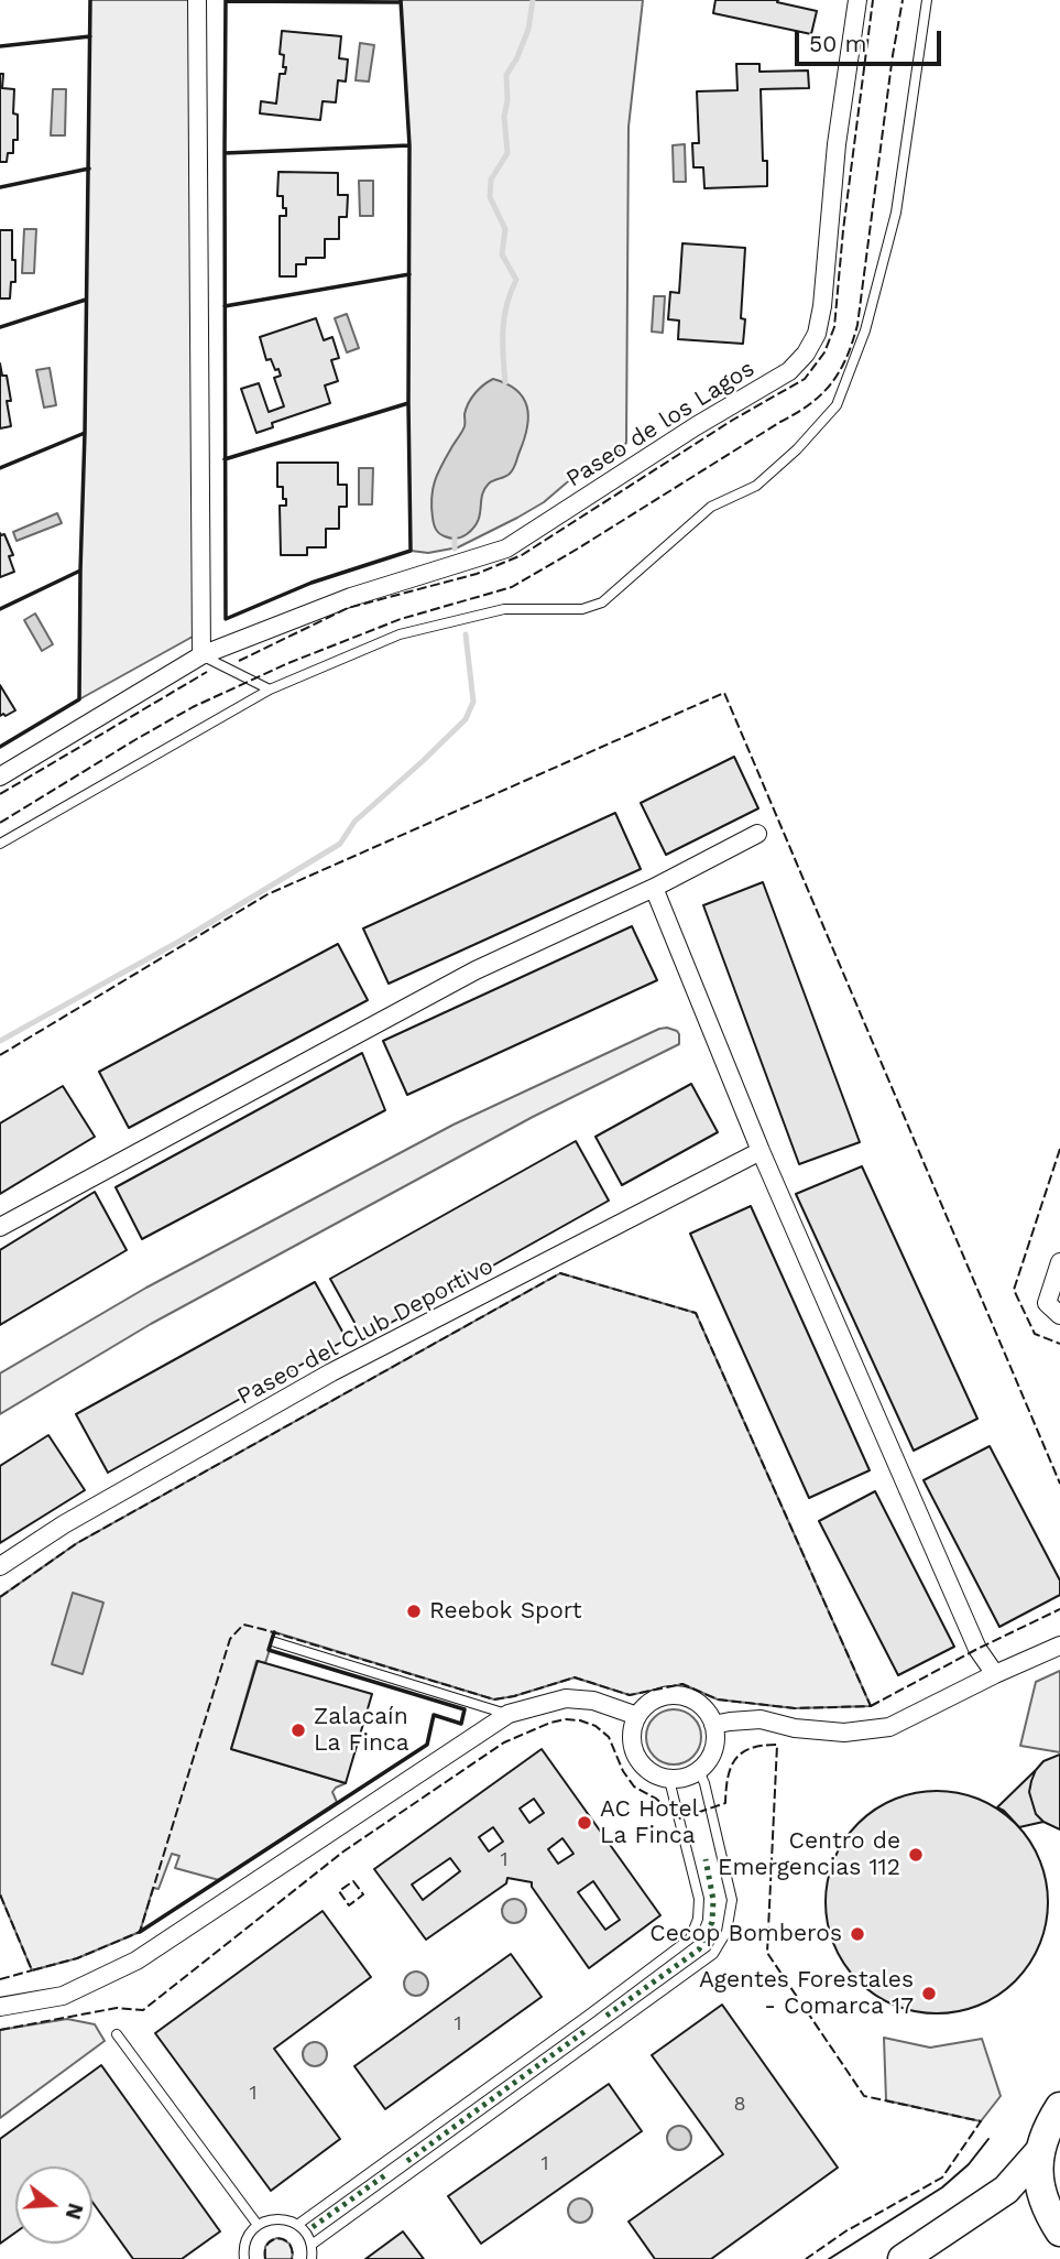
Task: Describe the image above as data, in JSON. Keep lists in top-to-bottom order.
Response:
{
  "streets": {
    "street": ["Paseo de los Lagos", "Paseo del Club Deportivo"]
  },
  "places": [
    "Reebok Sport",
    "Zalacaín La Finca",
    "AC Hotel La Finca",
    "Centro de Emergencias 112",
    "Cecop Bomberos",
    "Agentes Forestales - Comarca 17"
  ],
  "house_numbers": [
    "1",
    "1",
    "1",
    "8",
    "1"
  ],
  "scale_bar": "50 m",
  "north": "right"
}
